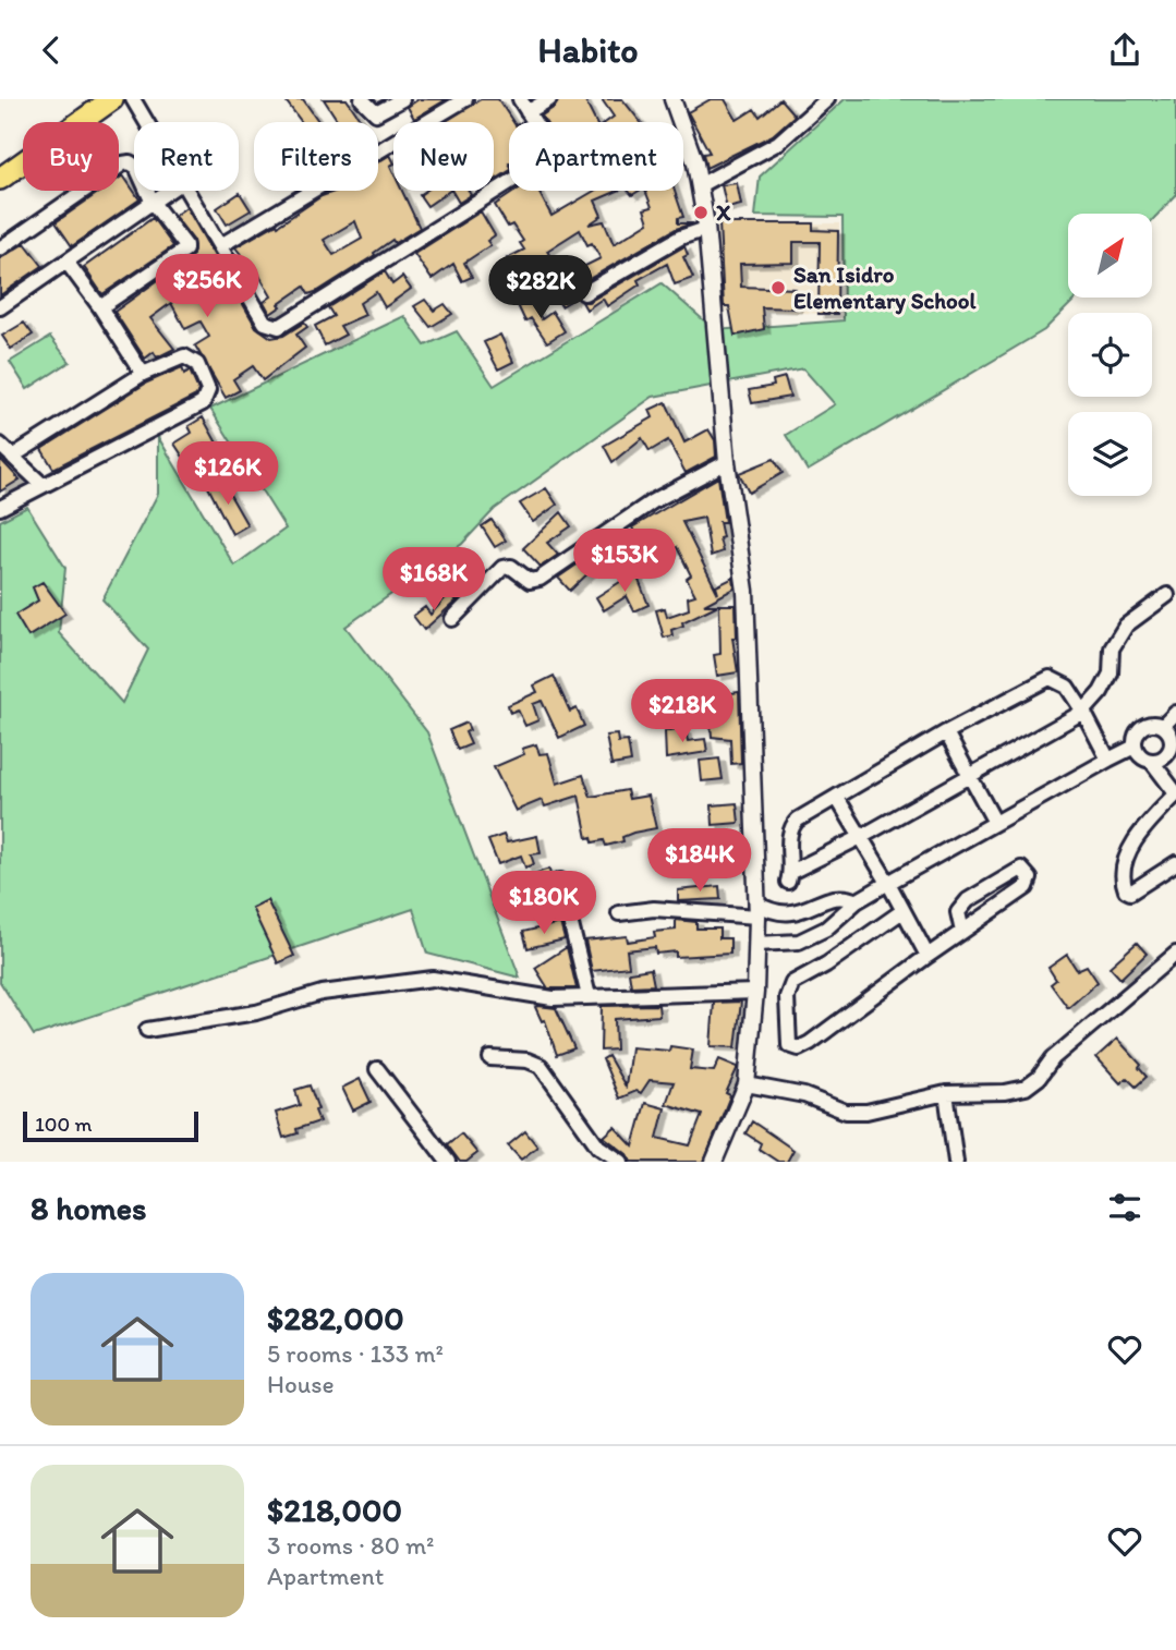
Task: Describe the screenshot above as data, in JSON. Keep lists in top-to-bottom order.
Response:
{
  "places": ["X", "San Isidro Elementary School"],
  "scale_bar": "100 m",
  "north": "top right",
  "page": {
    "header": "Habito",
    "chip": [
      "Buy",
      "Rent",
      "Filters",
      "New",
      "Apartment"
    ],
    "price": [
      "$256K",
      "$282K",
      "$126K",
      "$153K",
      "$168K",
      "$218K",
      "$184K",
      "$180K"
    ],
    "scale": "100 m",
    "heading": "8 homes",
    "list": [
      {
        "name": "$282,000",
        "note": "5 rooms · 133 m² · House"
      },
      {
        "name": "$218,000",
        "note": "3 rooms · 80 m² · Apartment"
      }
    ]
  }
}
